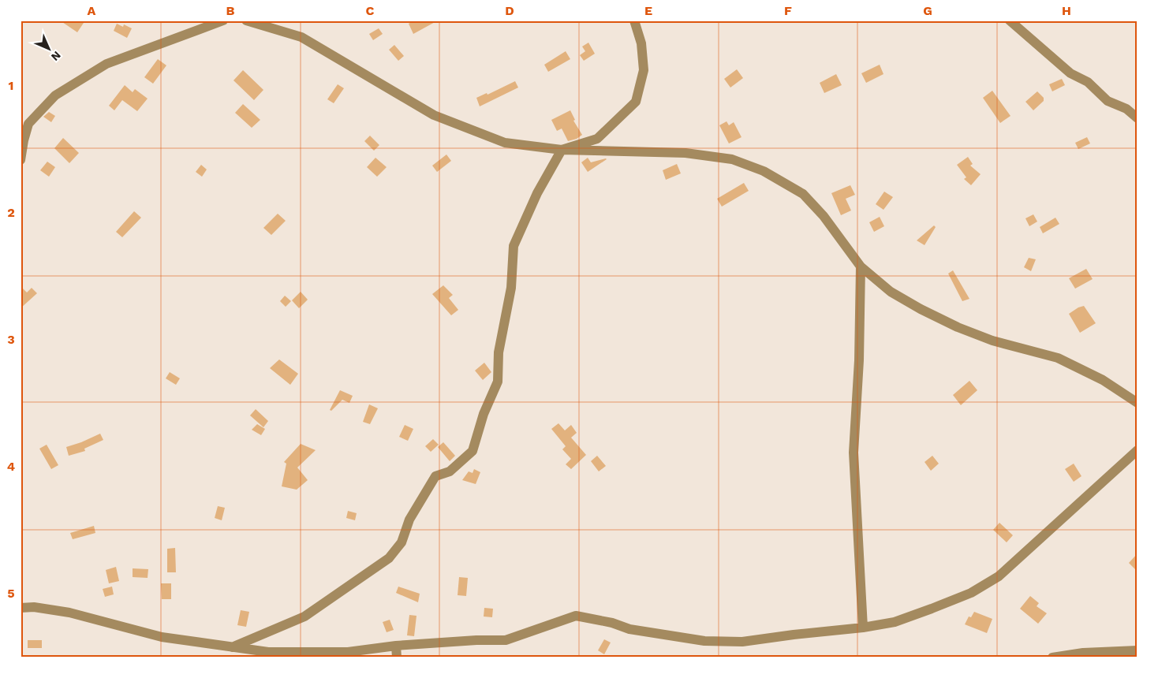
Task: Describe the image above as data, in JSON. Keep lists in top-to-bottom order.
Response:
{
  "north": "bottom right",
  "grid": {
    "columns": [
      "A",
      "B",
      "C",
      "D",
      "E",
      "F",
      "G",
      "H"
    ],
    "rows": [
      "1",
      "2",
      "3",
      "4",
      "5"
    ]
  }
}
